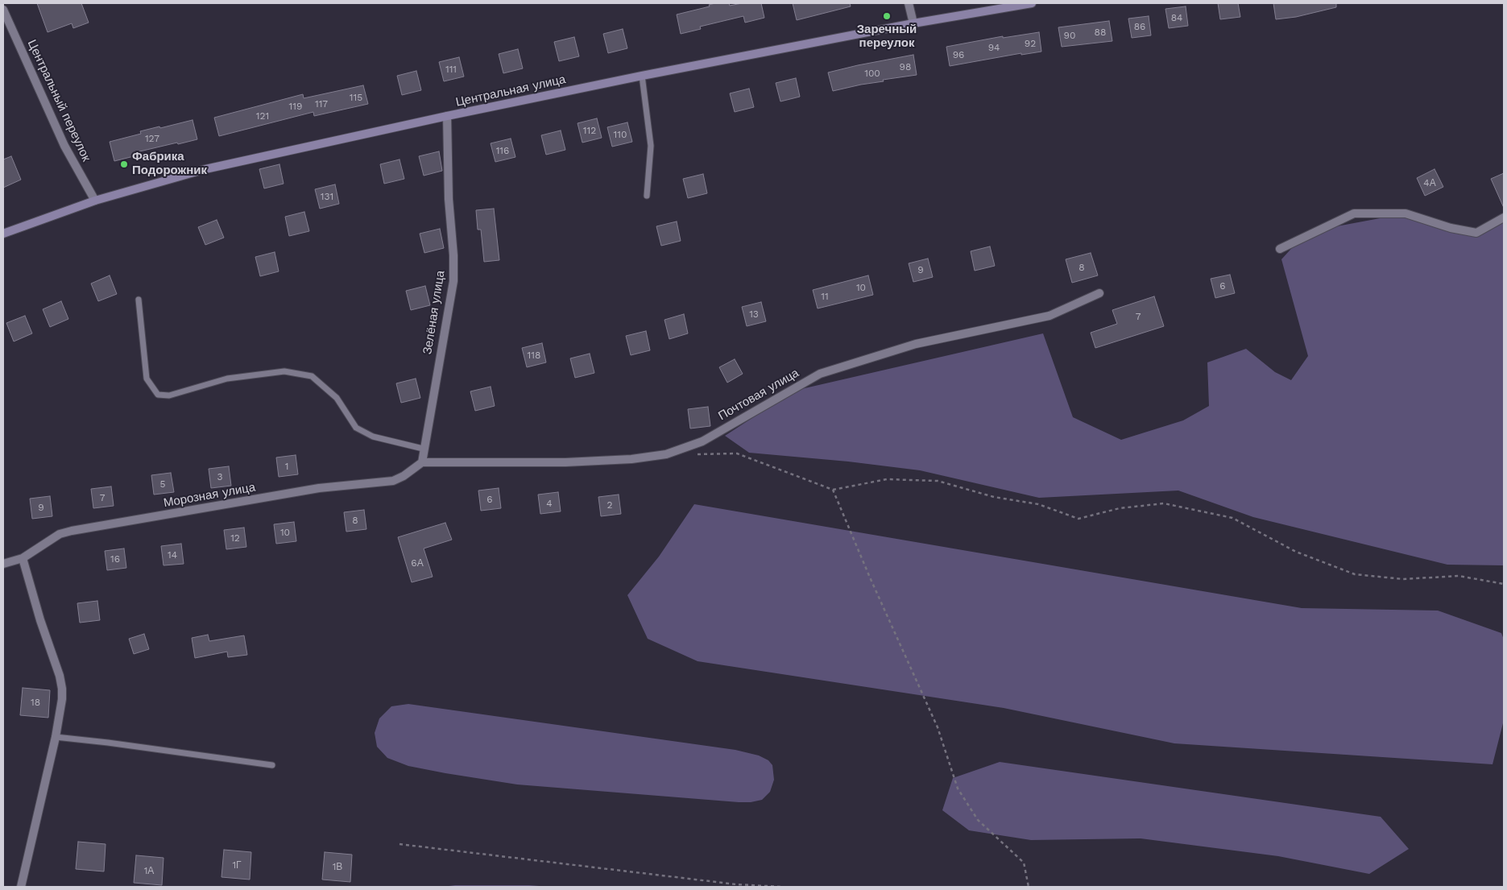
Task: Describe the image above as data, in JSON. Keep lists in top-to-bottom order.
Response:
{
  "streets": {
    "street": [
      "Центральная улица",
      "Центральный переулок",
      "Зелёная улица",
      "Почтовая улица",
      "Морозная улица"
    ]
  },
  "crossings": [
    ["Центральная улица", "Центральный переулок"],
    ["Центральная улица", "Зелёная улица"],
    ["Зелёная улица", "Почтовая улица"],
    ["Зелёная улица", "Морозная улица"],
    ["Почтовая улица", "Морозная улица"]
  ],
  "places": ["Заречный переулок", "Фабрика Подорожник"],
  "house_numbers": [
    "84",
    "86",
    "88",
    "90",
    "92",
    "94",
    "96",
    "98",
    "111",
    "100",
    "115",
    "117",
    "119",
    "121",
    "112",
    "110",
    "127",
    "116",
    "4А",
    "131",
    "8",
    "9",
    "6",
    "10",
    "11",
    "13",
    "7",
    "118",
    "1",
    "3",
    "5",
    "7",
    "6",
    "4",
    "2",
    "9",
    "8",
    "10",
    "12",
    "14",
    "16",
    "6А",
    "18",
    "1Г",
    "1В",
    "1А"
  ]
}
